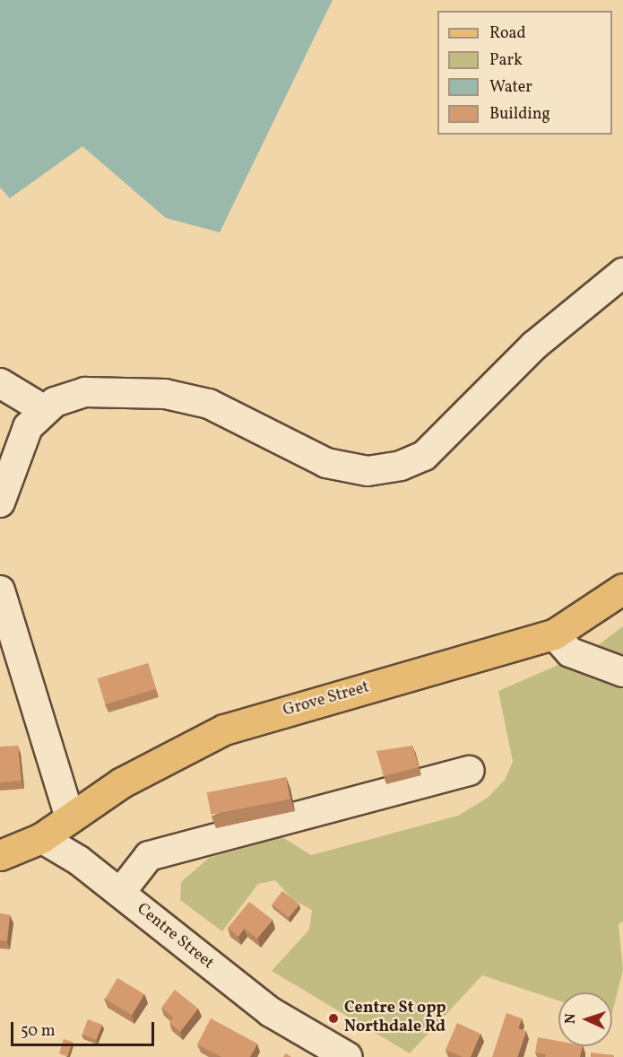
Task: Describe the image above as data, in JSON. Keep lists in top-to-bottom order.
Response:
{
  "streets": {
    "main road": ["Grove Street"],
    "street": ["Centre Street"]
  },
  "crossings": [
    ["Grove Street", "Centre Street"]
  ],
  "places": ["Centre St opp Northdale Rd"],
  "legend": [
    "Road",
    "Park",
    "Water",
    "Building"
  ],
  "scale_bar": "50 m",
  "north": "left"
}
